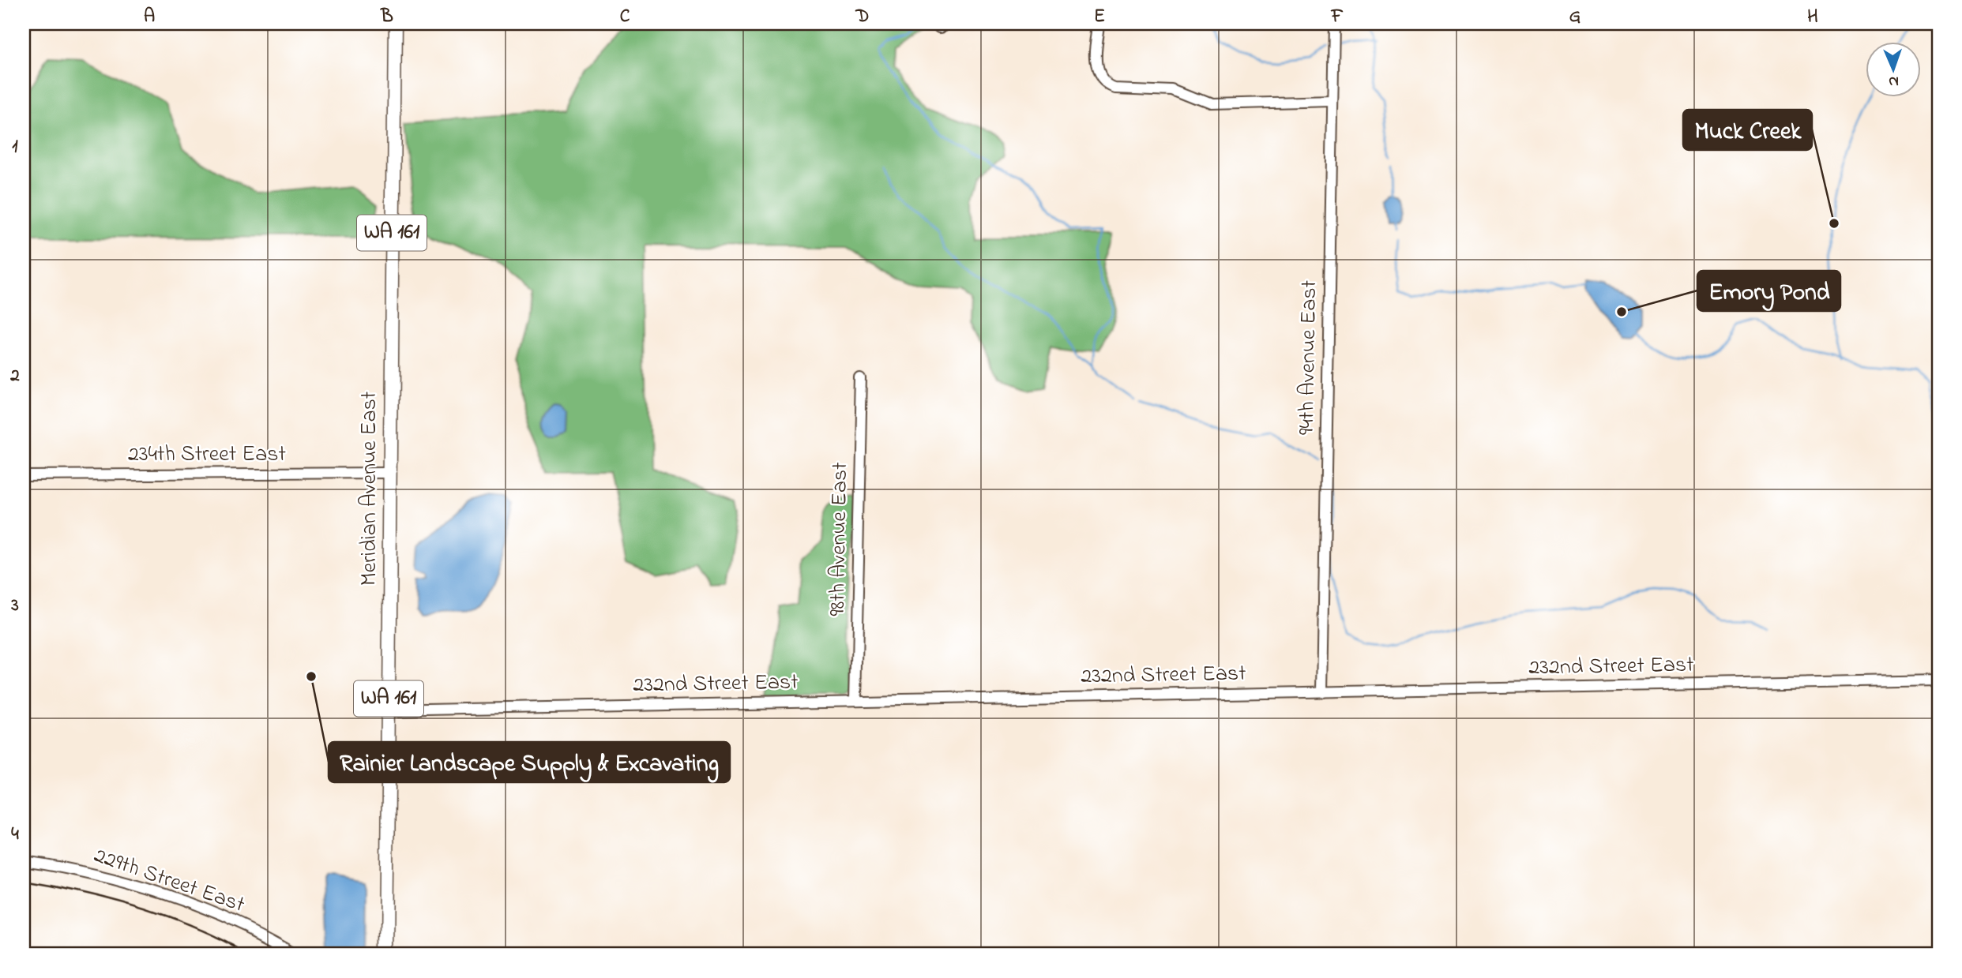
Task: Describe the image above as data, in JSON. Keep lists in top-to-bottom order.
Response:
{
  "streets": {
    "main road": ["WA 161", "Meridian Avenue East"],
    "street": [
      "94th Avenue East",
      "234th Street East",
      "98th Avenue East",
      "232nd Street East",
      "229th Street East"
    ]
  },
  "crossings": [
    ["94th Avenue East", "232nd Street East"],
    ["234th Street East", "Meridian Avenue East"],
    ["Meridian Avenue East", "232nd Street East"],
    ["98th Avenue East", "232nd Street East"]
  ],
  "places": ["Muck Creek", "Emory Pond", "Rainier Landscape Supply & Excavating"],
  "north": "bottom",
  "grid": {
    "columns": [
      "A",
      "B",
      "C",
      "D",
      "E",
      "F",
      "G",
      "H"
    ],
    "rows": [
      "1",
      "2",
      "3",
      "4"
    ]
  }
}
